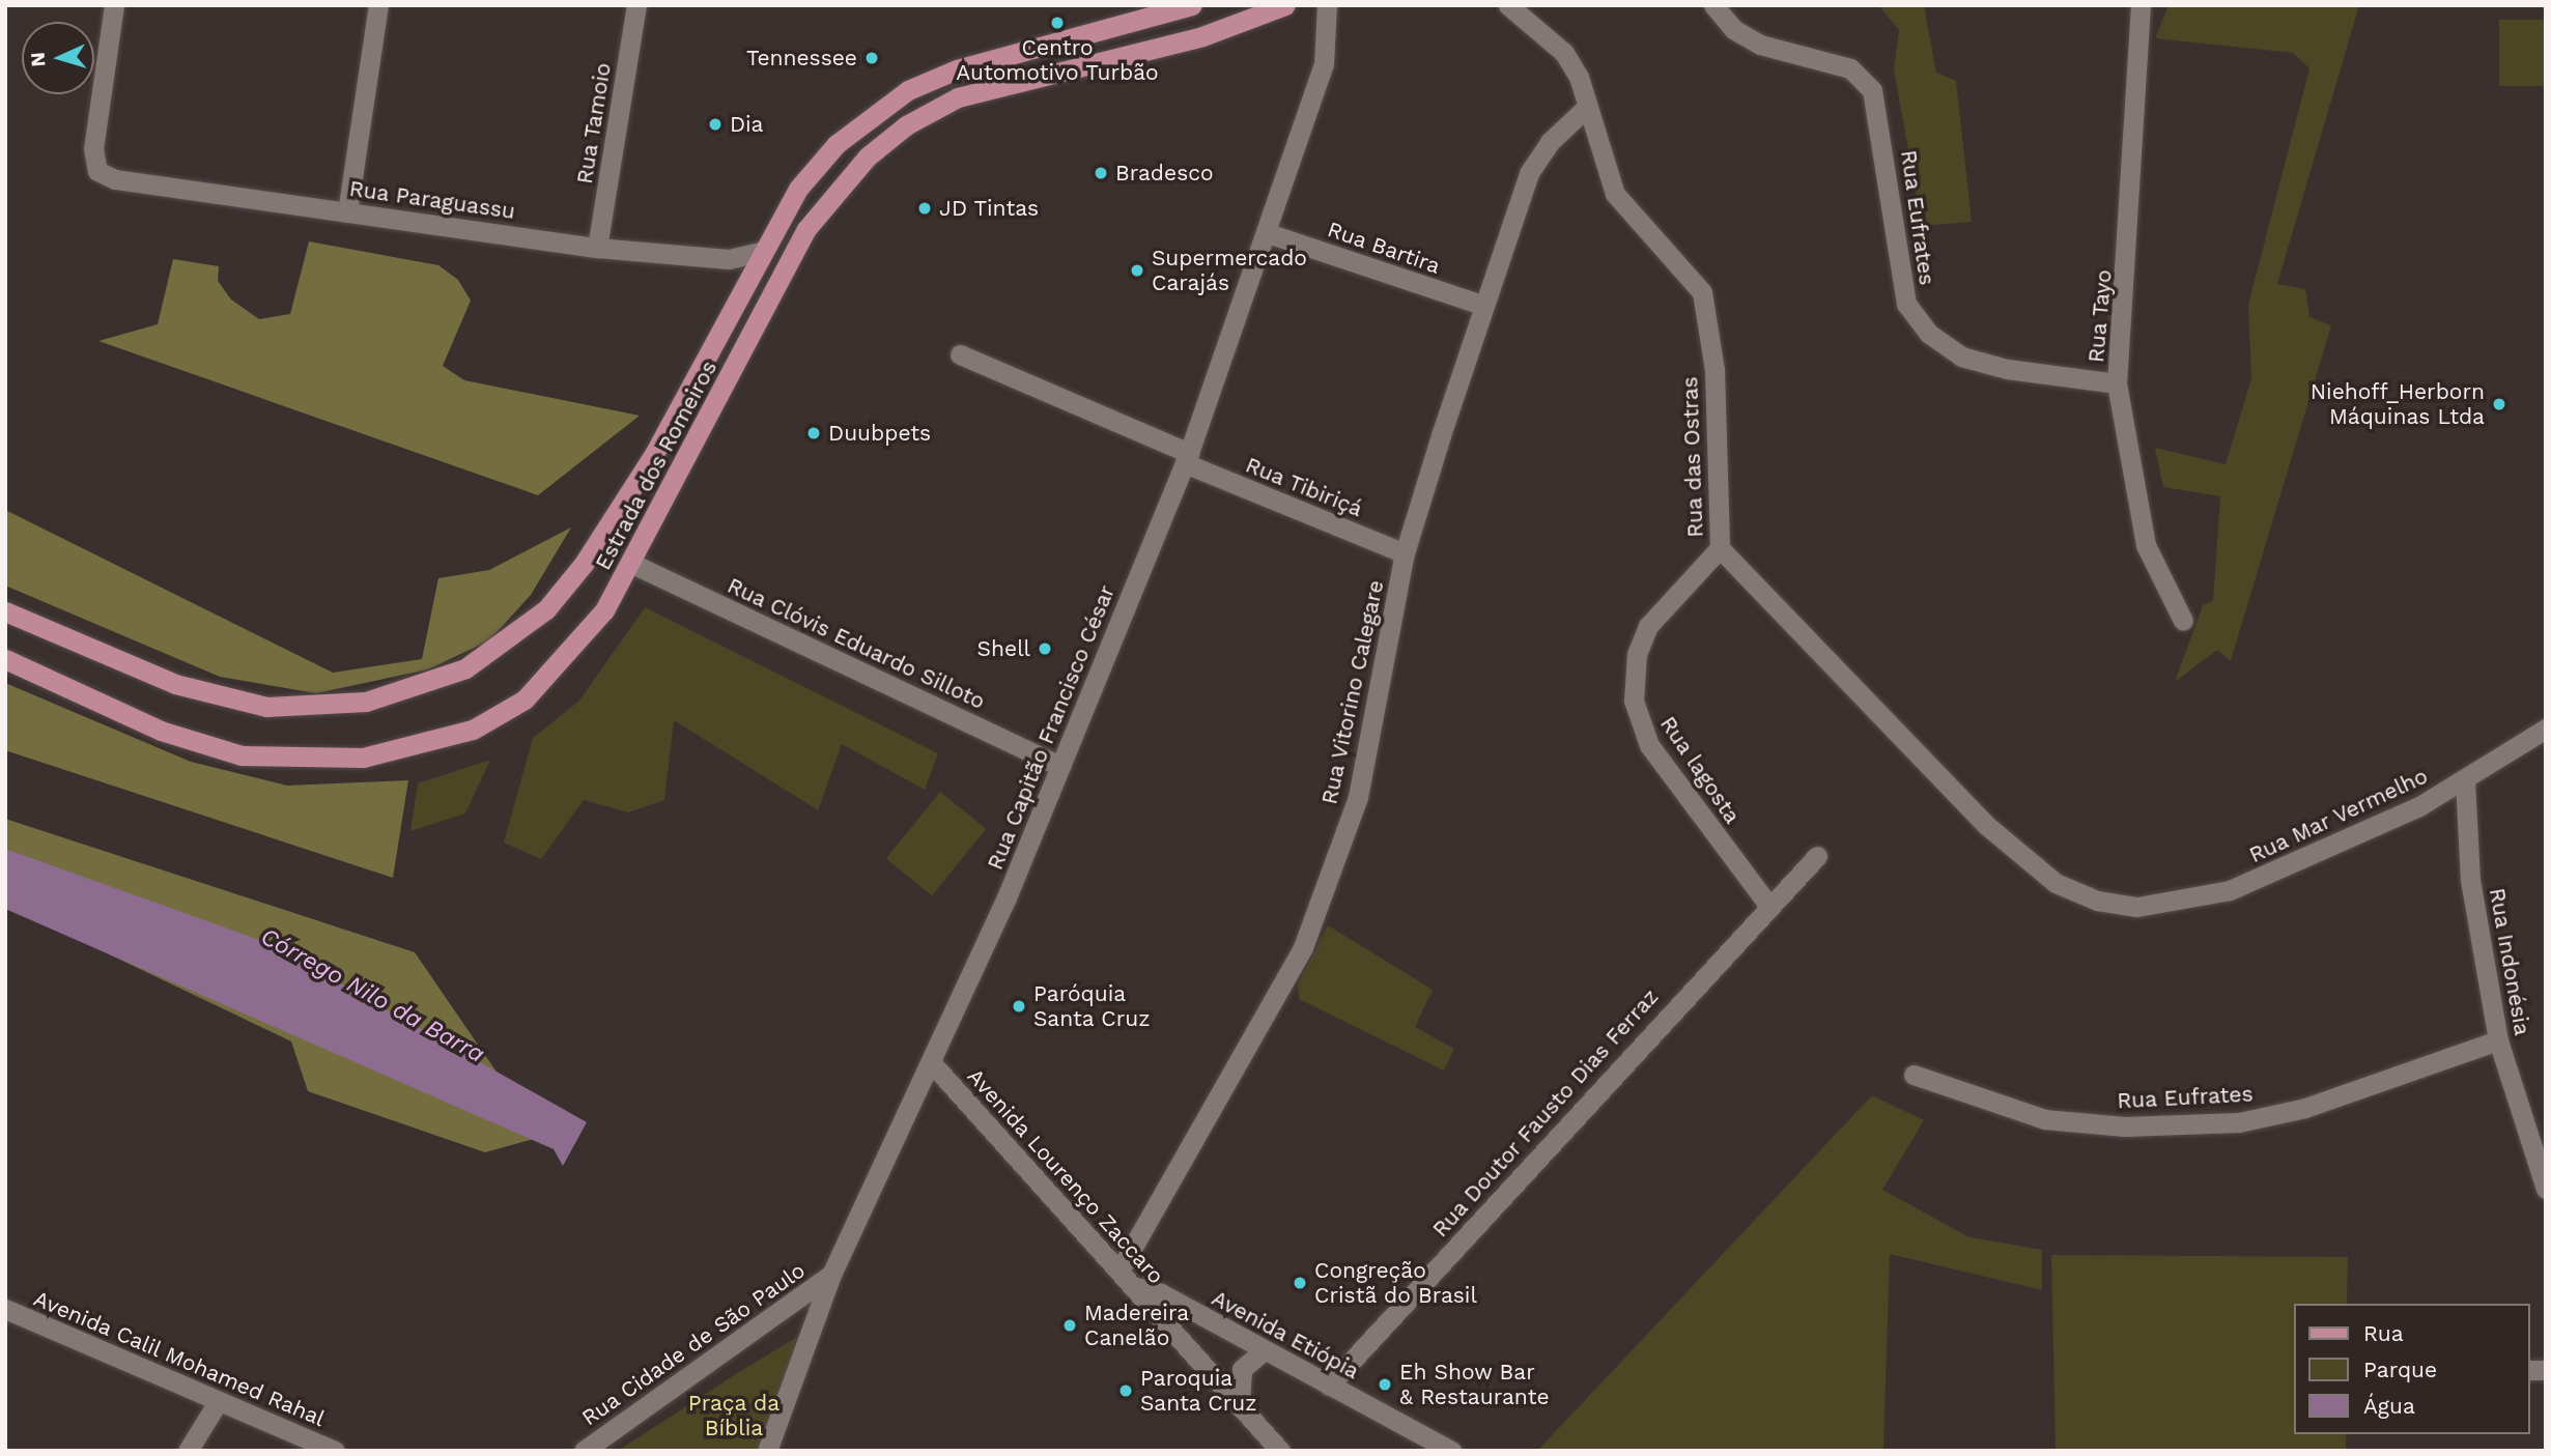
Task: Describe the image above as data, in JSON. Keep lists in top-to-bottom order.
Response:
{
  "streets": {
    "main road": ["Estrada dos Romeiros"],
    "street": [
      "Rua Tamoio",
      "Rua Paraguassu",
      "Rua Eufrates",
      "Rua Bartira",
      "Rua Tayo",
      "Rua das Ostras",
      "Rua Tibiriçá",
      "Rua Clóvis Eduardo Silloto",
      "Rua Vitorino Calegare",
      "Rua Capitão Francisco César",
      "Rua lagosta",
      "Rua Mar Vermelho",
      "Rua Indonésia",
      "Rua Doutor Fausto Dias Ferraz",
      "Avenida Lourenço Zaccaro",
      "Avenida Etiópia",
      "Rua Cidade de São Paulo",
      "Avenida Calil Mohamed Rahal"
    ]
  },
  "crossings": [
    ["Rua Tamoio", "Rua Paraguassu"],
    ["Rua Paraguassu", "Estrada dos Romeiros"],
    ["Rua Eufrates", "Rua Tayo"],
    ["Rua Eufrates", "Rua Indonésia"],
    ["Rua Bartira", "Rua Vitorino Calegare"],
    ["Rua Bartira", "Rua Capitão Francisco César"],
    ["Rua das Ostras", "Rua Vitorino Calegare"],
    ["Rua das Ostras", "Rua lagosta"],
    ["Rua das Ostras", "Rua Mar Vermelho"],
    ["Estrada dos Romeiros", "Rua Clóvis Eduardo Silloto"],
    ["Rua Tibiriçá", "Rua Vitorino Calegare"],
    ["Rua Tibiriçá", "Rua Capitão Francisco César"],
    ["Rua Clóvis Eduardo Silloto", "Rua Capitão Francisco César"],
    ["Rua Vitorino Calegare", "Avenida Lourenço Zaccaro"],
    ["Rua Vitorino Calegare", "Avenida Etiópia"],
    ["Rua Capitão Francisco César", "Avenida Lourenço Zaccaro"],
    ["Rua Capitão Francisco César", "Rua Cidade de São Paulo"],
    ["Rua lagosta", "Rua Doutor Fausto Dias Ferraz"],
    ["Rua Mar Vermelho", "Rua Indonésia"],
    ["Rua Doutor Fausto Dias Ferraz", "Avenida Etiópia"],
    ["Avenida Lourenço Zaccaro", "Avenida Etiópia"]
  ],
  "water": ["Córrego Nilo da Barra"],
  "parks": ["Praça da Bíblia"],
  "places": [
    "Centro Automotivo Turbão",
    "Tennessee",
    "Dia",
    "Bradesco",
    "JD Tintas",
    "Supermercado Carajás",
    "Niehoff_Herborn Máquinas Ltda",
    "Duubpets",
    "Shell",
    "Paróquia Santa Cruz",
    "Congreção Cristã do Brasil",
    "Madereira Canelão",
    "Eh Show Bar & Restaurante",
    "Paroquia Santa Cruz"
  ],
  "legend": ["Rua", "Parque", "Água"],
  "north": "left"
}
